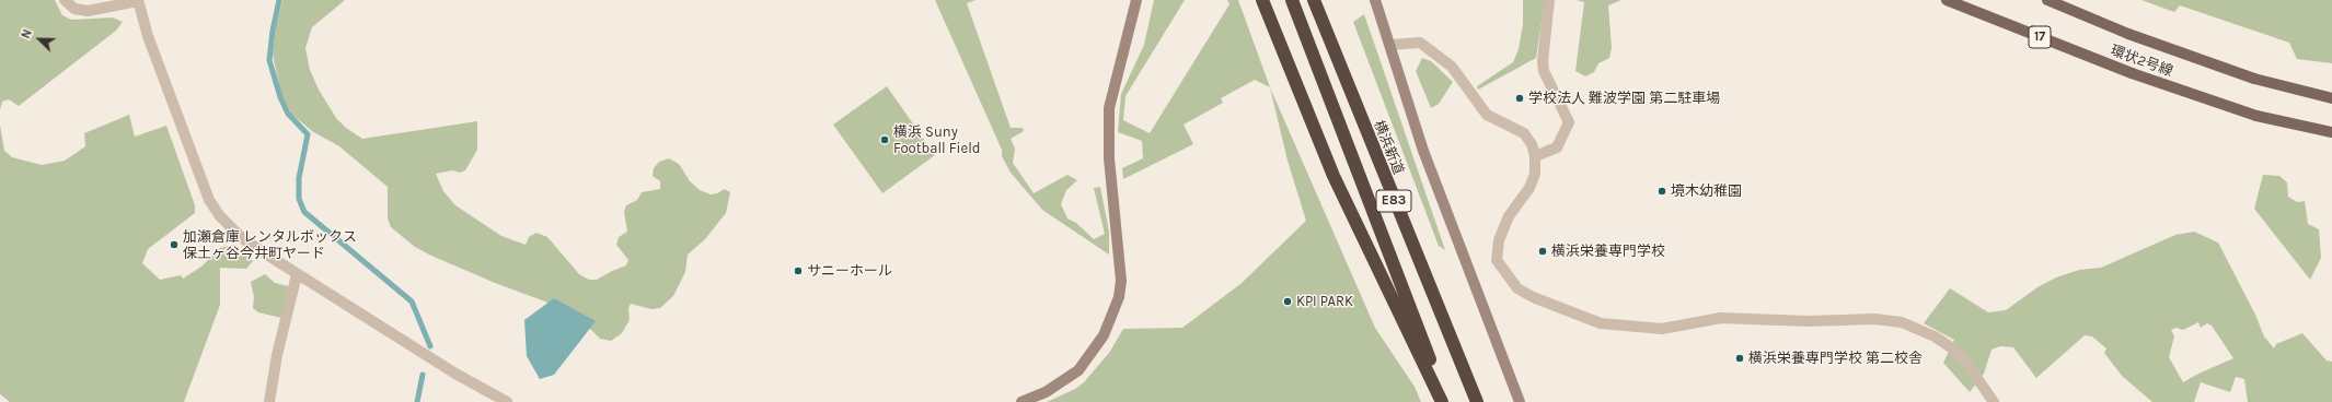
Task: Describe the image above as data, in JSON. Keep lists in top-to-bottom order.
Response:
{
  "streets": {
    "highway": ["横浜新道", "E83"],
    "main road": ["17", "環状2号線"]
  },
  "places": [
    "学校法人 難波学園 第二駐車場",
    "横浜 Suny Football Field",
    "境木幼稚園",
    "加瀬倉庫 レンタルボックス 保土ヶ谷今井町ヤード",
    "横浜栄養専門学校",
    "サニーホール",
    "KPI PARK",
    "横浜栄養専門学校 第二校舎"
  ],
  "north": "top left"
}
